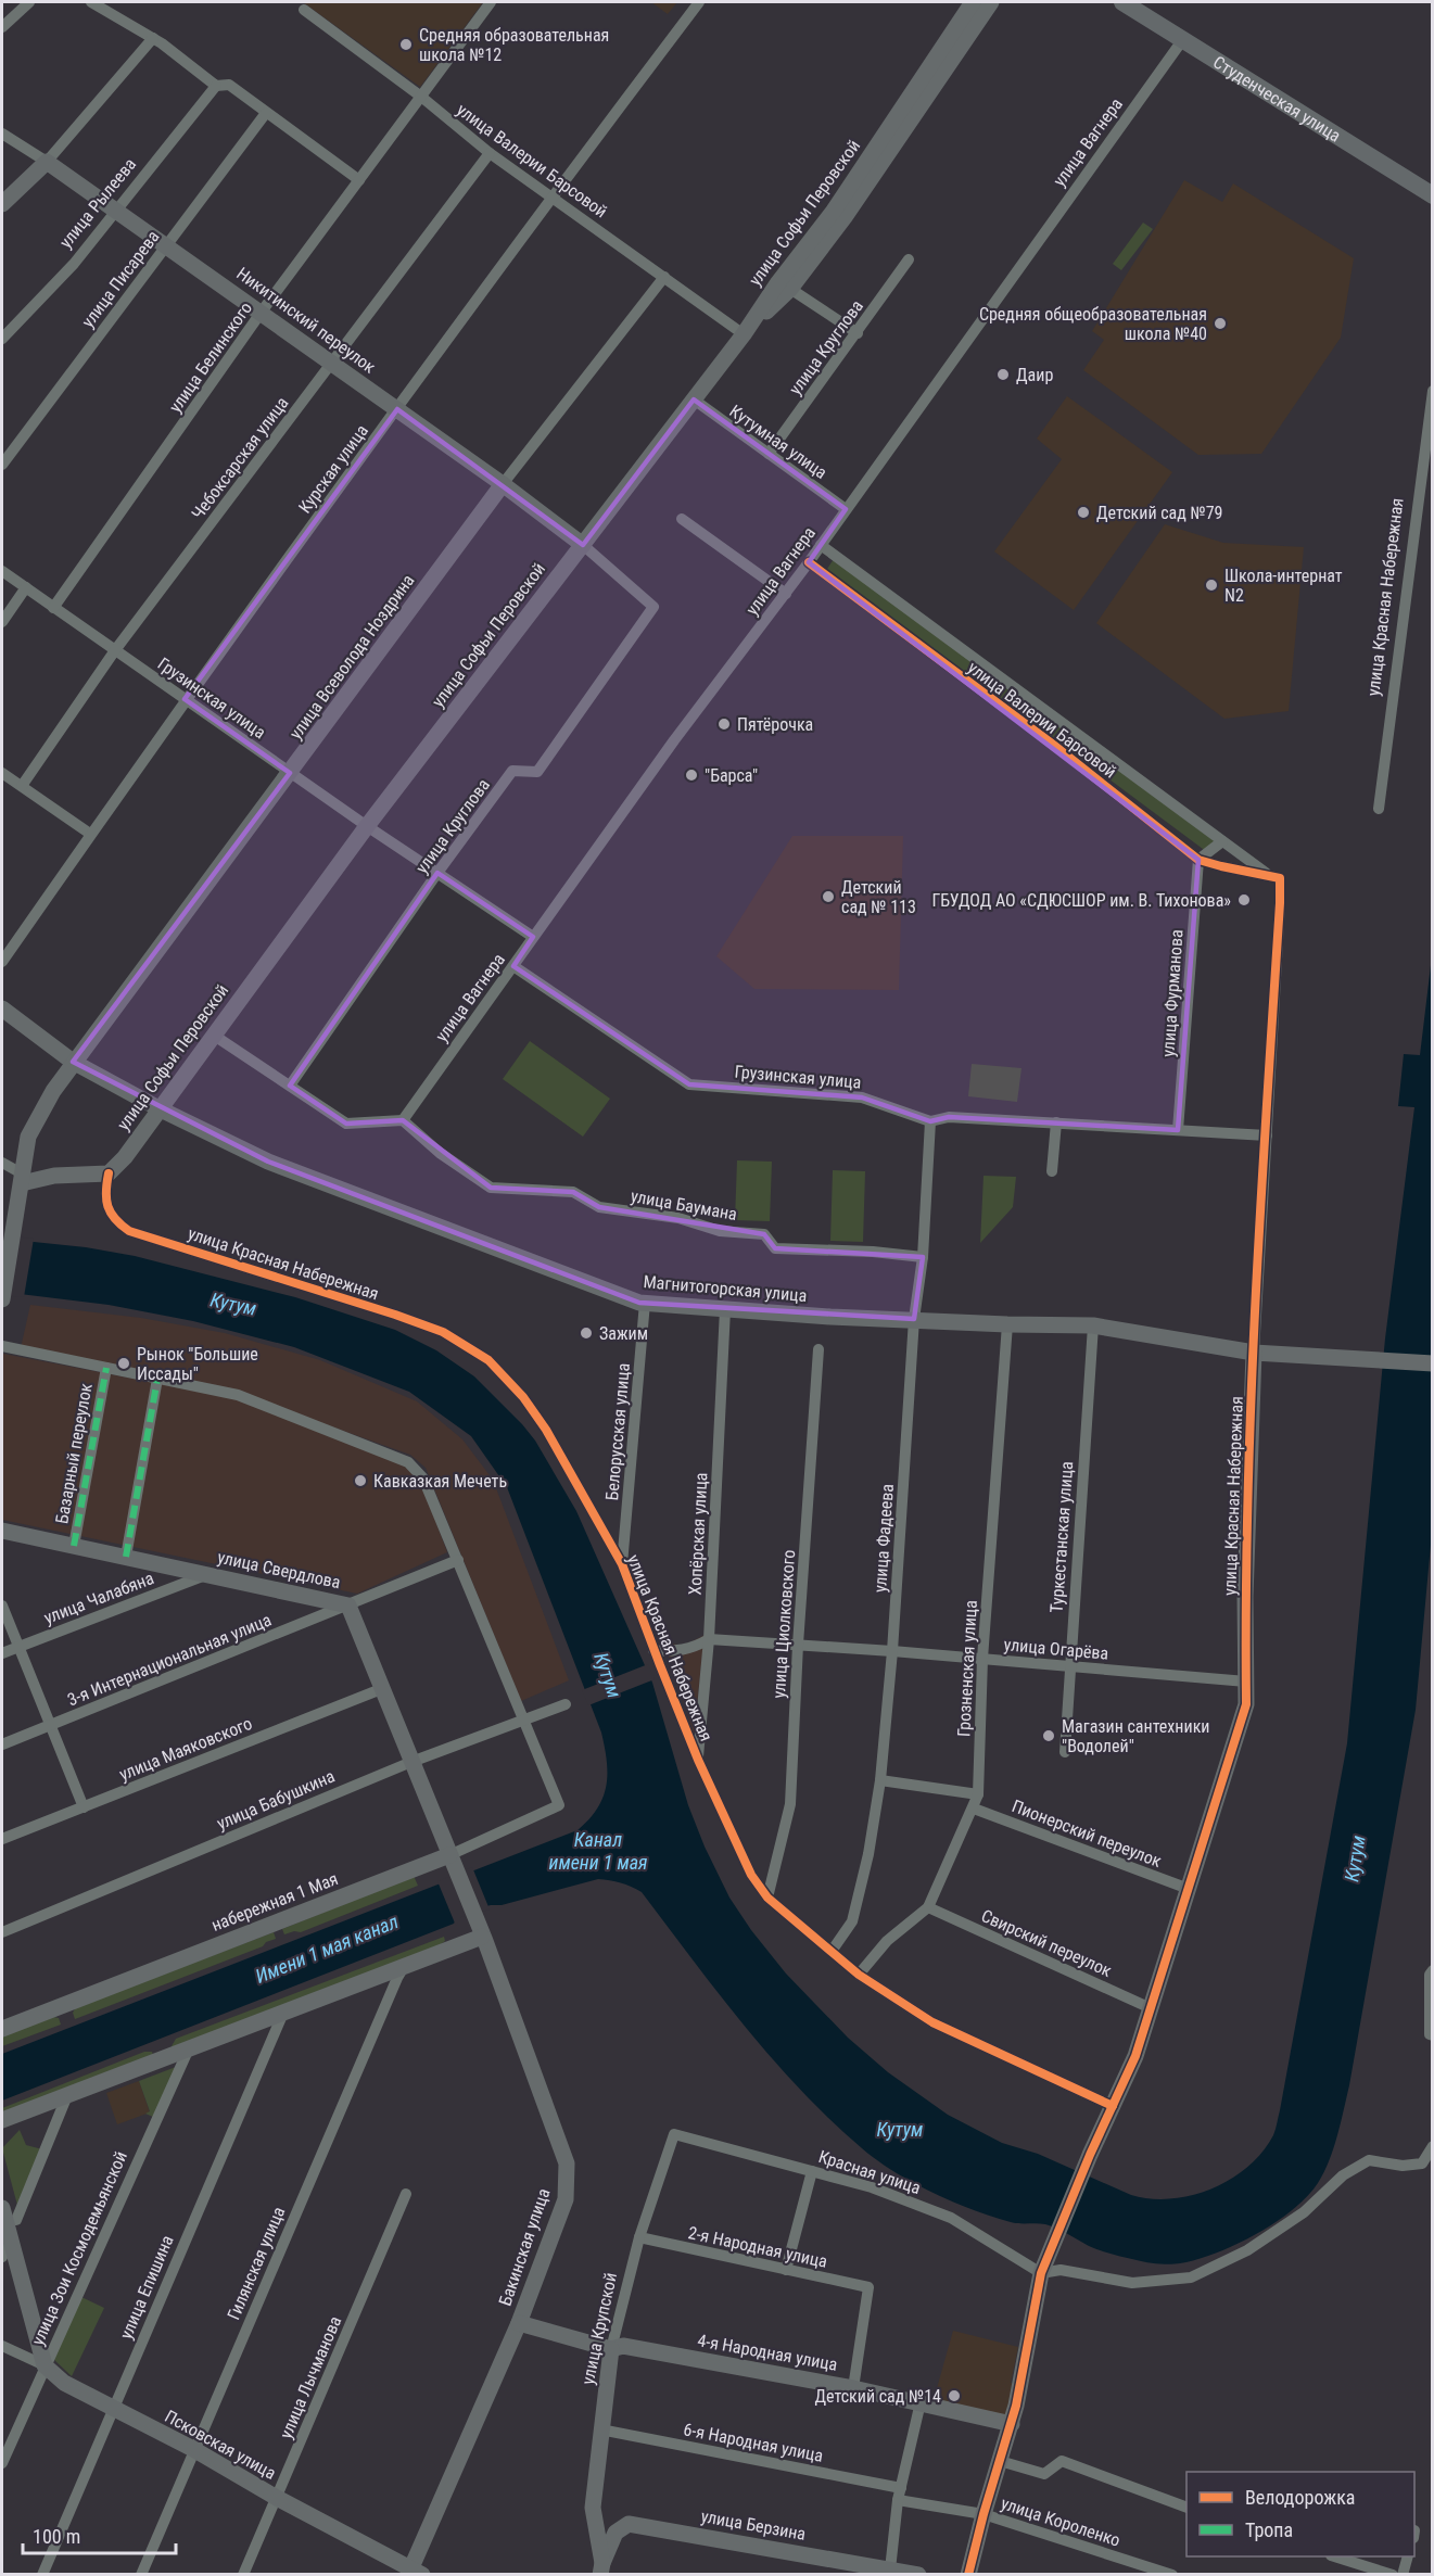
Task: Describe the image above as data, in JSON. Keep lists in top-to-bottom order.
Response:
{
  "streets": {
    "main road": [
      "Студенческая улица",
      "улица Софьи Перовской",
      "Никитинский переулок",
      "улица Красная Набережная",
      "улица Всеволода Ноздрина",
      "Магнитогорская улица",
      "улица Свердлова",
      "набережная 1 Мая",
      "Бакинская улица",
      "улица Крупской",
      "4-я Народная улица",
      "Псковская улица",
      "улица Берзина"
    ],
    "street": [
      "улица Вагнера",
      "улица Валерии Барсовой",
      "улица Рылеева",
      "улица Писарева",
      "улица Круглова",
      "улица Белинского",
      "Кутумная улица",
      "Чебоксарская улица",
      "Курская улица",
      "Грузинская улица",
      "улица Фурманова",
      "улица Баумана",
      "Белорусская улица",
      "Базарный переулок",
      "Хопёрская улица",
      "Туркестанская улица",
      "улица Фадеева",
      "улица Чалабяна",
      "улица Циолковского",
      "улица Огарёва",
      "3-я Интернациональная улица",
      "Грозненская улица",
      "улица Маяковского",
      "улица Бабушкина",
      "Пионерский переулок",
      "Свирский переулок",
      "Красная улица",
      "2-я Народная улица",
      "улица Зои Космодемьянской",
      "Гилянская улица",
      "улица Епишина",
      "улица Лычманова",
      "6-я Народная улица",
      "улица Короленко"
    ]
  },
  "crossings": [
    ["Студенческая улица", "улица Вагнера"],
    ["улица Вагнера", "улица Валерии Барсовой"],
    ["улица Вагнера", "Кутумная улица"],
    ["улица Вагнера", "Грузинская улица"],
    ["улица Вагнера", "улица Баумана"],
    ["улица Валерии Барсовой", "улица Софьи Перовской"],
    ["улица Валерии Барсовой", "улица Белинского"],
    ["улица Валерии Барсовой", "Чебоксарская улица"],
    ["улица Валерии Барсовой", "Курская улица"],
    ["улица Валерии Барсовой", "улица Красная Набережная"],
    ["улица Валерии Барсовой", "улица Всеволода Ноздрина"],
    ["улица Валерии Барсовой", "улица Фурманова"],
    ["улица Рылеева", "Никитинский переулок"],
    ["улица Софьи Перовской", "Никитинский переулок"],
    ["улица Софьи Перовской", "улица Круглова"],
    ["улица Софьи Перовской", "Кутумная улица"],
    ["улица Софьи Перовской", "улица Красная Набережная"],
    ["улица Софьи Перовской", "Грузинская улица"],
    ["улица Софьи Перовской", "Магнитогорская улица"],
    ["улица Писарева", "Никитинский переулок"],
    ["Никитинский переулок", "улица Круглова"],
    ["Никитинский переулок", "улица Белинского"],
    ["Никитинский переулок", "Чебоксарская улица"],
    ["Никитинский переулок", "Курская улица"],
    ["Никитинский переулок", "улица Всеволода Ноздрина"],
    ["улица Круглова", "Кутумная улица"],
    ["улица Круглова", "Грузинская улица"],
    ["улица Белинского", "Грузинская улица"],
    ["Чебоксарская улица", "Грузинская улица"],
    ["Курская улица", "Грузинская улица"],
    ["улица Красная Набережная", "Грузинская улица"],
    ["улица Красная Набережная", "Магнитогорская улица"],
    ["улица Красная Набережная", "Белорусская улица"],
    ["улица Красная Набережная", "Хопёрская улица"],
    ["улица Красная Набережная", "улица Фадеева"],
    ["улица Красная Набережная", "улица Циолковского"],
    ["улица Красная Набережная", "улица Огарёва"],
    ["улица Красная Набережная", "Грозненская улица"],
    ["улица Красная Набережная", "Пионерский переулок"],
    ["улица Красная Набережная", "Свирский переулок"],
    ["улица Красная Набережная", "Красная улица"],
    ["улица Красная Набережная", "4-я Народная улица"],
    ["улица Красная Набережная", "улица Короленко"],
    ["улица Всеволода Ноздрина", "Грузинская улица"],
    ["улица Всеволода Ноздрина", "Магнитогорская улица"],
    ["Грузинская улица", "улица Фурманова"],
    ["Грузинская улица", "улица Фадеева"],
    ["улица Баумана", "улица Фадеева"],
    ["Магнитогорская улица", "Белорусская улица"],
    ["Магнитогорская улица", "Хопёрская улица"],
    ["Магнитогорская улица", "Туркестанская улица"],
    ["Магнитогорская улица", "улица Фадеева"],
    ["Магнитогорская улица", "Грозненская улица"],
    ["Базарный переулок", "улица Свердлова"],
    ["Хопёрская улица", "улица Огарёва"],
    ["Туркестанская улица", "улица Огарёва"],
    ["улица Фадеева", "улица Огарёва"],
    ["улица Свердлова", "улица Чалабяна"],
    ["улица Свердлова", "3-я Интернациональная улица"],
    ["улица Свердлова", "улица Маяковского"],
    ["улица Свердлова", "улица Бабушкина"],
    ["улица Свердлова", "набережная 1 Мая"],
    ["улица Свердлова", "Бакинская улица"],
    ["улица Циолковского", "улица Огарёва"],
    ["улица Огарёва", "Грозненская улица"],
    ["Грозненская улица", "Пионерский переулок"],
    ["Грозненская улица", "Свирский переулок"],
    ["улица Бабушкина", "набережная 1 Мая"],
    ["набережная 1 Мая", "Бакинская улица"],
    ["Красная улица", "улица Крупской"],
    ["Бакинская улица", "4-я Народная улица"],
    ["Бакинская улица", "Псковская улица"],
    ["2-я Народная улица", "улица Крупской"],
    ["2-я Народная улица", "4-я Народная улица"],
    ["улица Зои Космодемьянской", "Псковская улица"],
    ["Гилянская улица", "Псковская улица"],
    ["улица Епишина", "Псковская улица"],
    ["улица Крупской", "4-я Народная улица"],
    ["улица Крупской", "6-я Народная улица"],
    ["улица Крупской", "улица Берзина"],
    ["улица Лычманова", "Псковская улица"]
  ],
  "water": ["Кутум", "Канал имени 1 мая", "Имени 1 мая канал"],
  "places": [
    "Средняя образовательная школа №12",
    "Средняя общеобразовательная школа №40",
    "Даир",
    "Детский сад №79",
    "Школа-интернат N2",
    "Пятёрочка",
    "\"Барса\"",
    "Детский сад № 113",
    "ГБУДОД АО «СДЮСШОР им. В. Тихонова»",
    "Зажим",
    "Рынок \"Большие Иссады\"",
    "Кавказкая Мечеть",
    "Магазин сантехники \"Водолей\"",
    "Детский сад №14"
  ],
  "legend": ["Велодорожка", "Тропа"],
  "scale_bar": "100 m"
}
